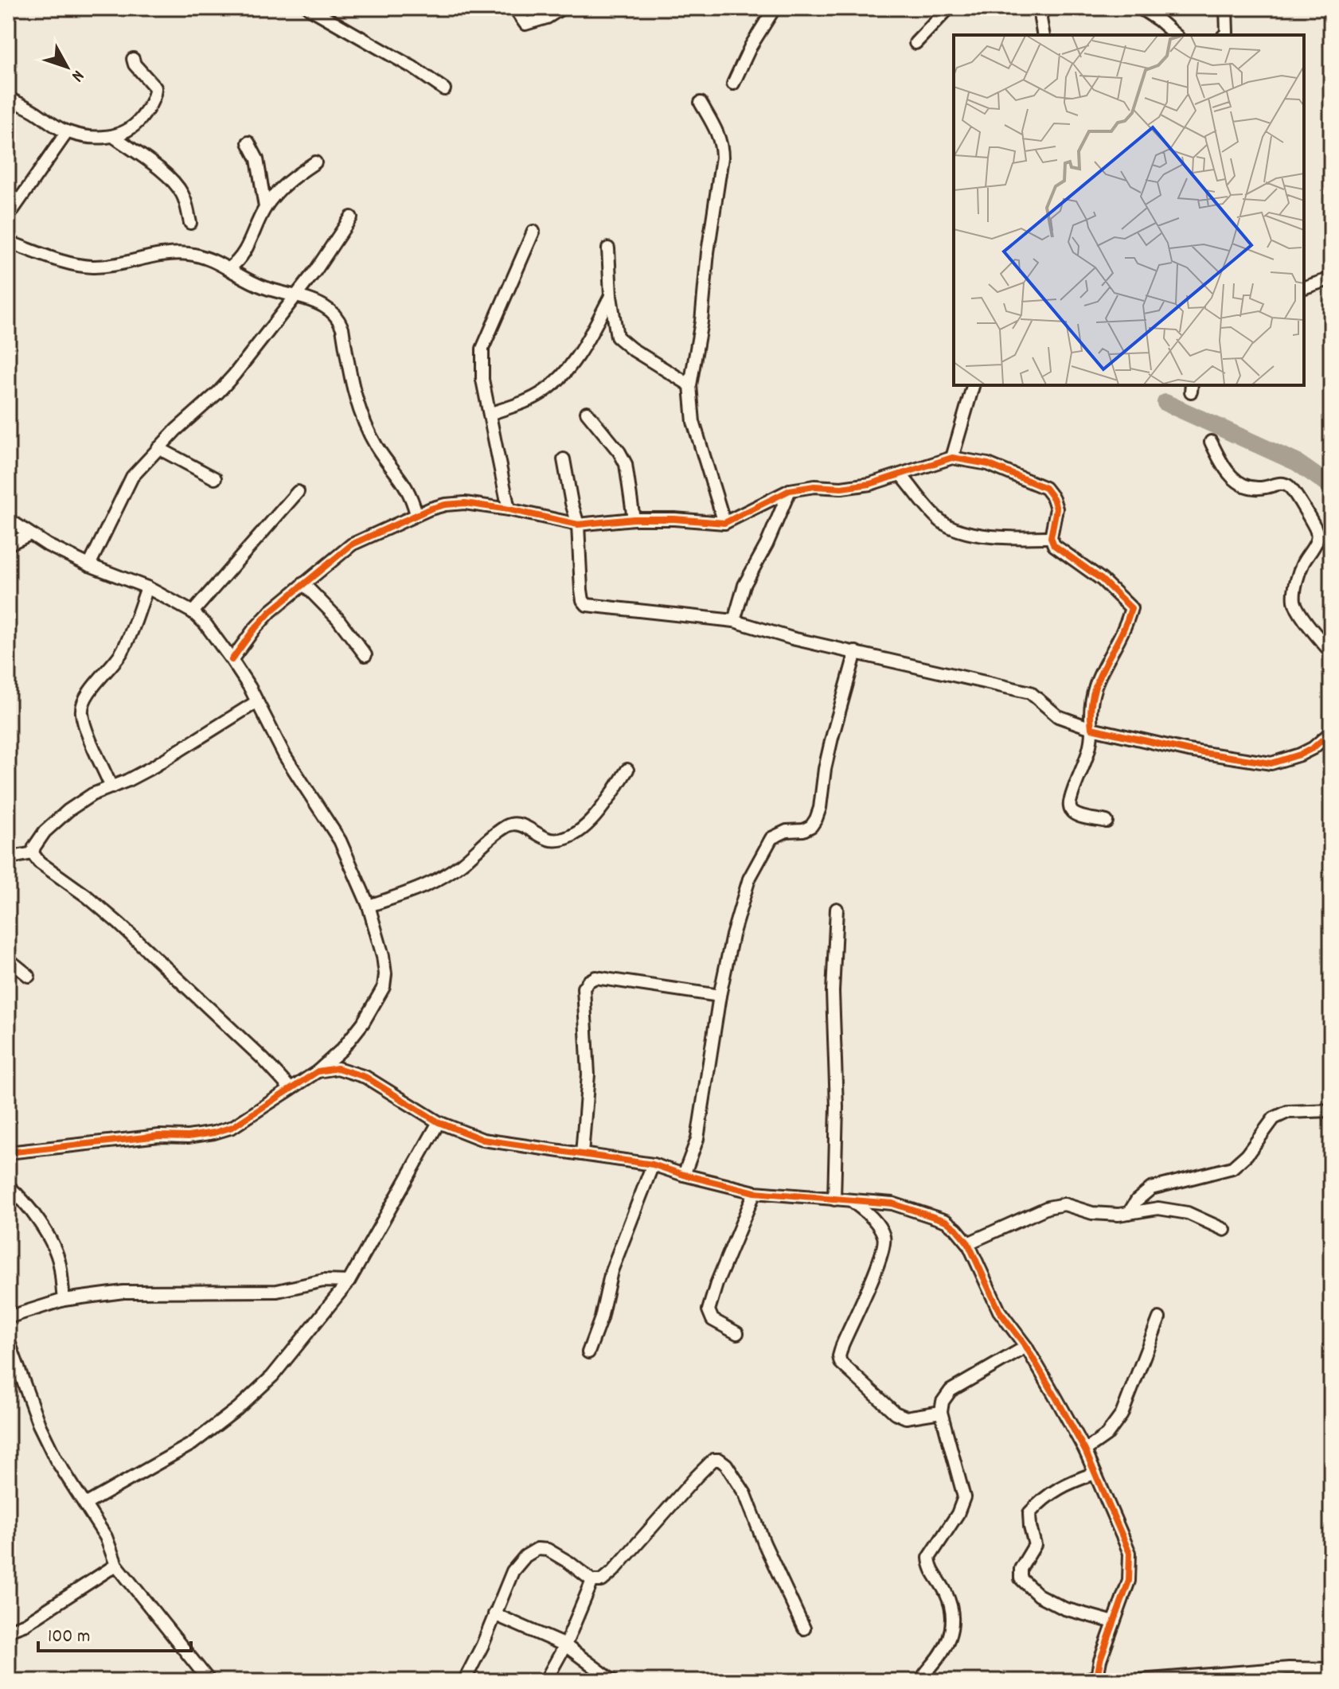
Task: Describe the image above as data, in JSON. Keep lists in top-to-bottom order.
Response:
{
  "scale_bar": "100 m",
  "north": "bottom right"
}
